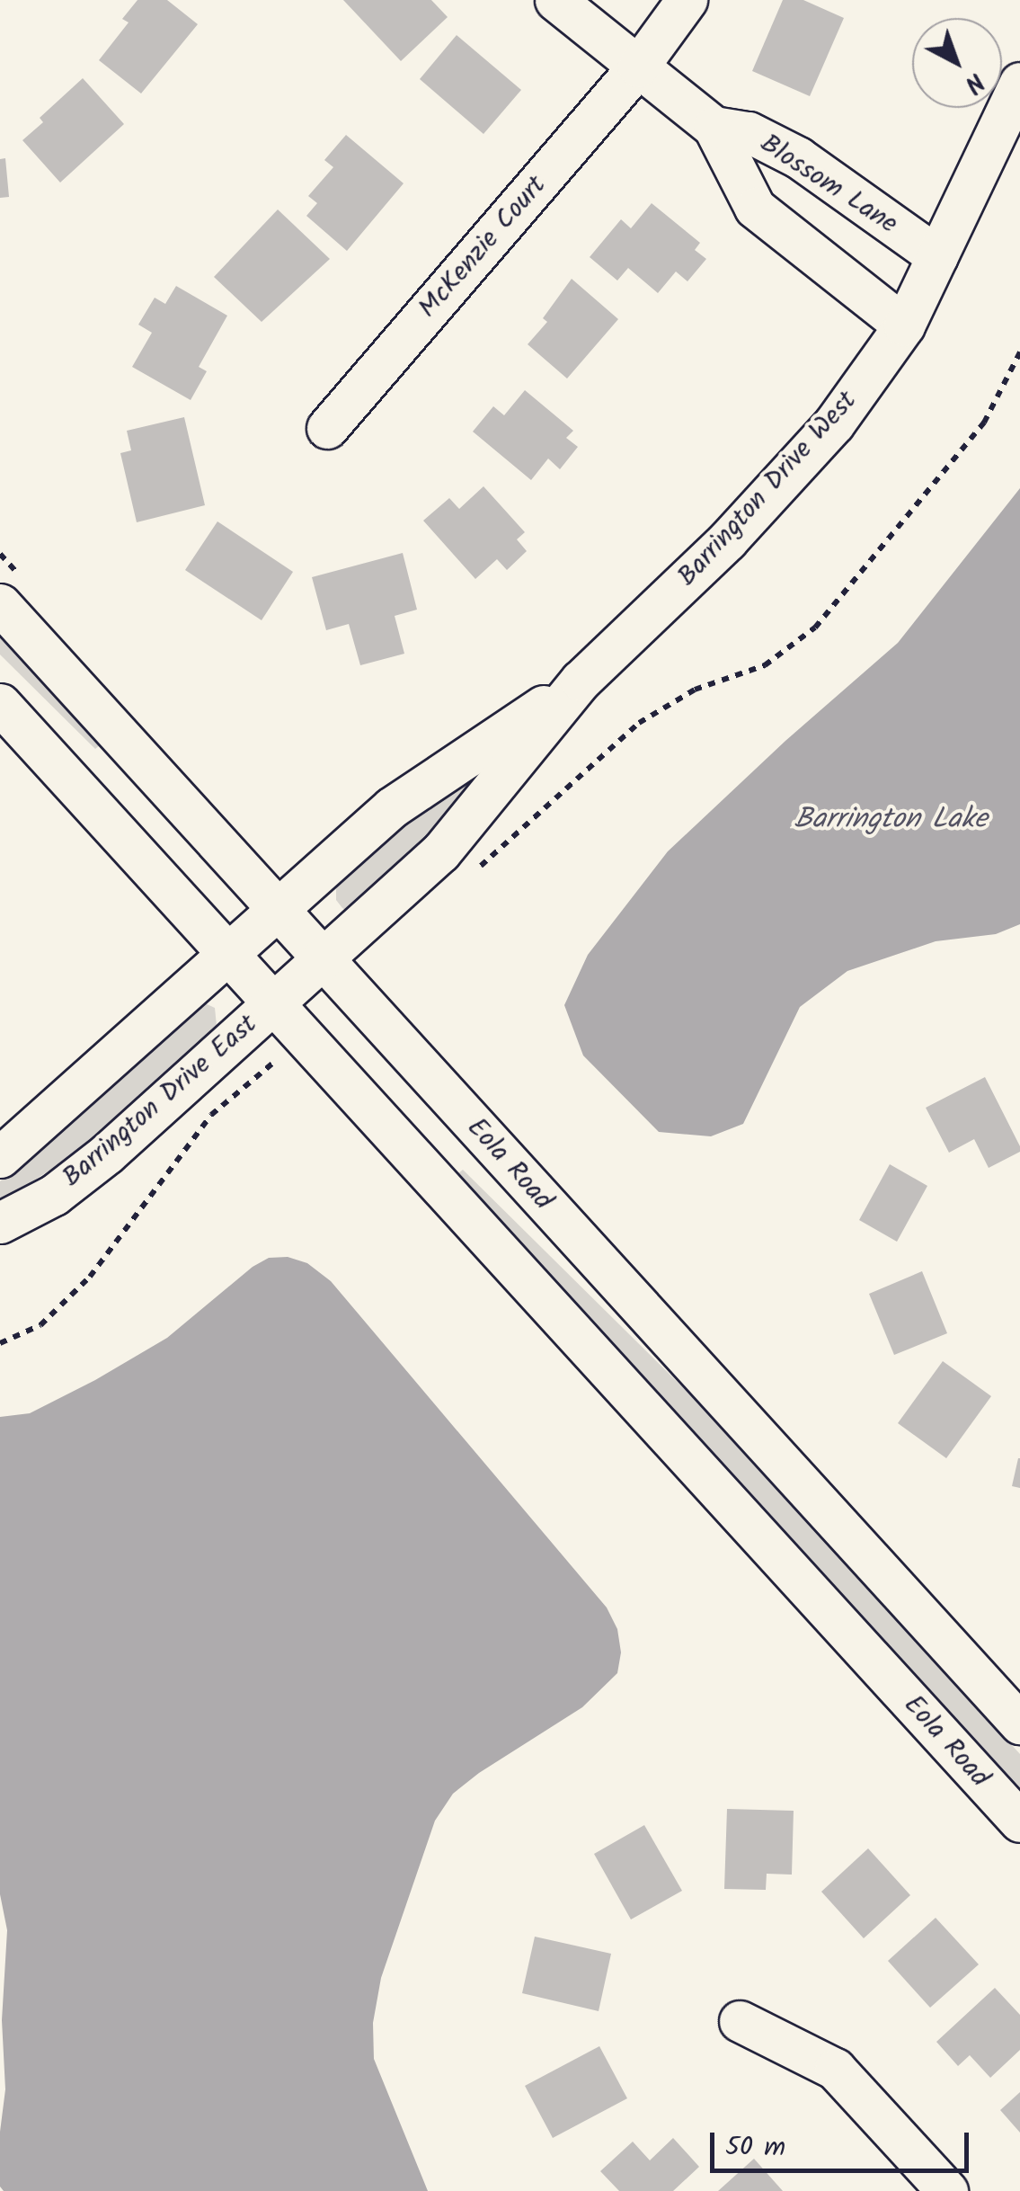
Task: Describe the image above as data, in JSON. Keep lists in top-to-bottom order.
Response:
{
  "streets": {
    "street": [
      "Blossom Lane",
      "McKenzie Court",
      "Barrington Drive West",
      "Barrington Drive East",
      "Eola Road"
    ]
  },
  "crossings": [
    ["Blossom Lane", "McKenzie Court"],
    ["Blossom Lane", "Barrington Drive West"],
    ["Barrington Drive West", "Barrington Drive East"],
    ["Barrington Drive West", "Eola Road"],
    ["Barrington Drive East", "Eola Road"]
  ],
  "water": ["Barrington Lake"],
  "scale_bar": "50 m",
  "north": "bottom right"
}
